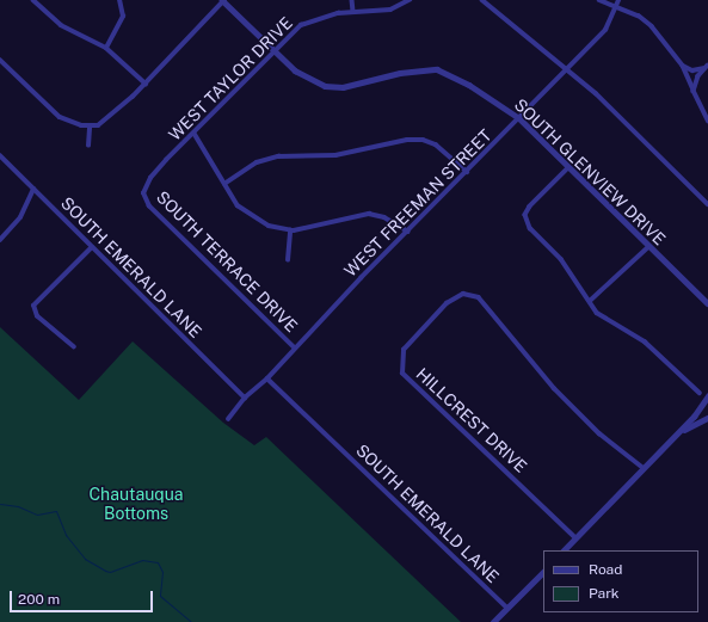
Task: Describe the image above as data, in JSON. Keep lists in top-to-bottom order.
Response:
{
  "streets": {
    "street": [
      "WEST TAYLOR DRIVE",
      "SOUTH GLENVIEW DRIVE",
      "WEST FREEMAN STREET",
      "SOUTH TERRACE DRIVE",
      "SOUTH EMERALD LANE",
      "HILLCREST DRIVE"
    ]
  },
  "crossings": [
    ["WEST TAYLOR DRIVE", "SOUTH GLENVIEW DRIVE"],
    ["WEST TAYLOR DRIVE", "SOUTH TERRACE DRIVE"],
    ["SOUTH GLENVIEW DRIVE", "WEST FREEMAN STREET"],
    ["WEST FREEMAN STREET", "SOUTH TERRACE DRIVE"],
    ["WEST FREEMAN STREET", "SOUTH EMERALD LANE"]
  ],
  "parks": ["Chautauqua Bottoms"],
  "legend": ["Road", "Park"],
  "scale_bar": "200 m"
}
